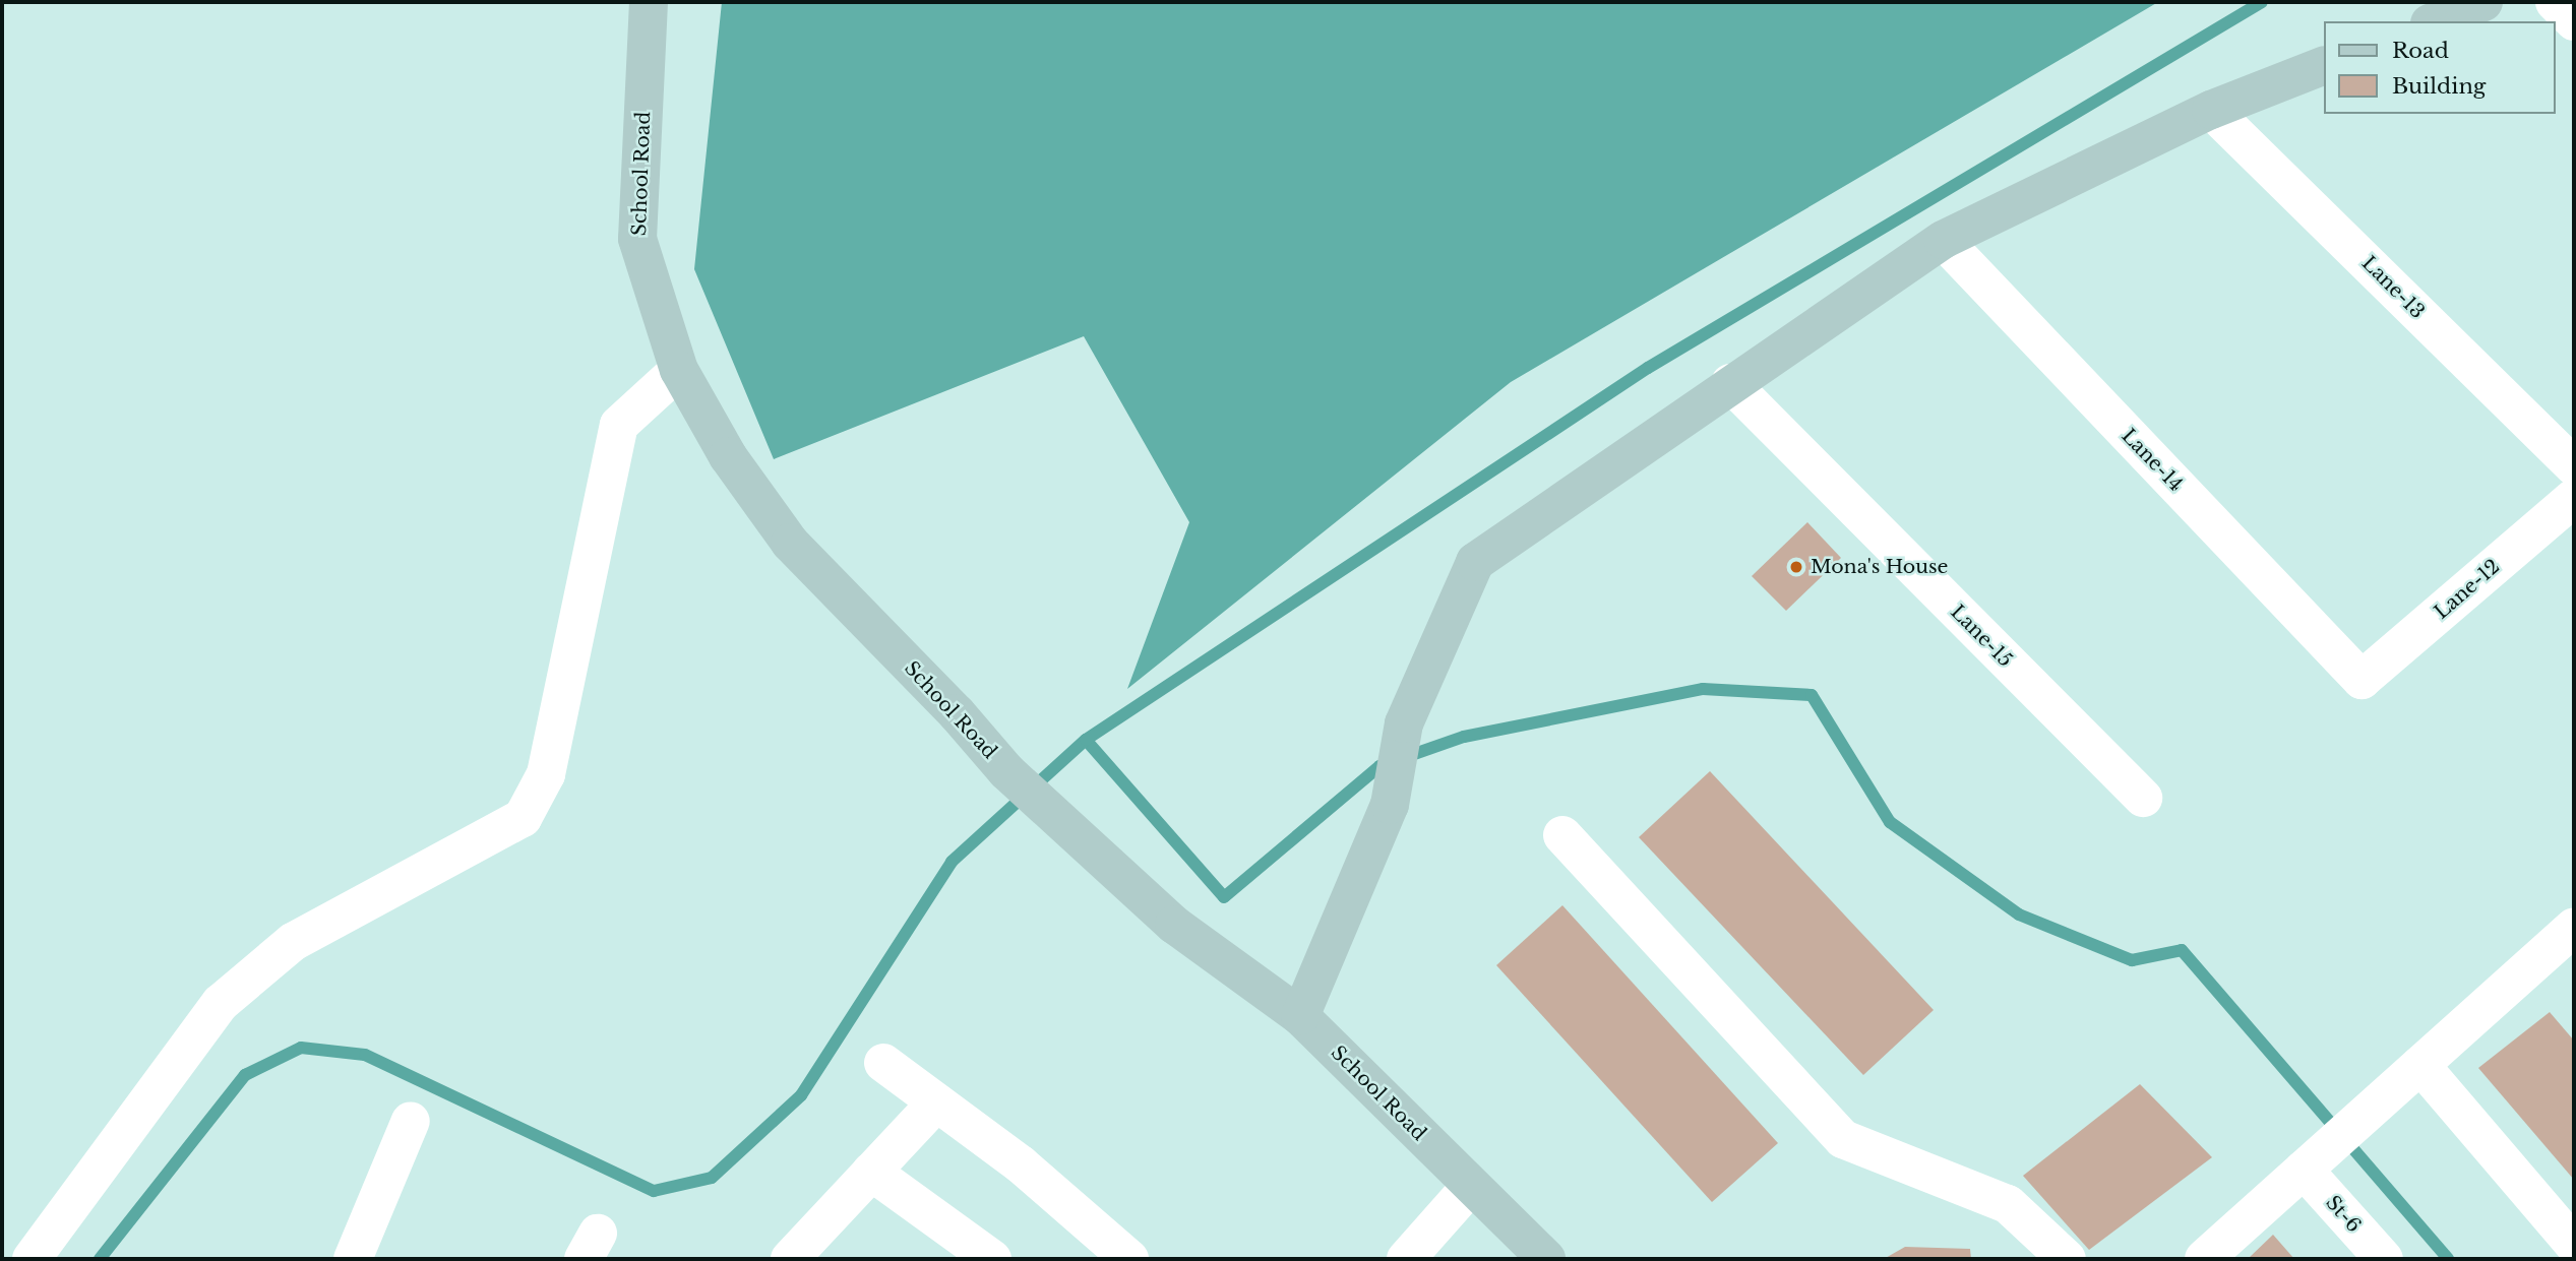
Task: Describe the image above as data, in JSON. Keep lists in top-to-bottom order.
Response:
{
  "streets": {
    "street": [
      "School Road",
      "Lane-13",
      "Lane-14",
      "Lane-12",
      "Lane-15",
      "St-6"
    ]
  },
  "crossings": [
    ["Lane-14", "Lane-12"]
  ],
  "places": ["Mona's House"],
  "legend": ["Road", "Building"]
}
